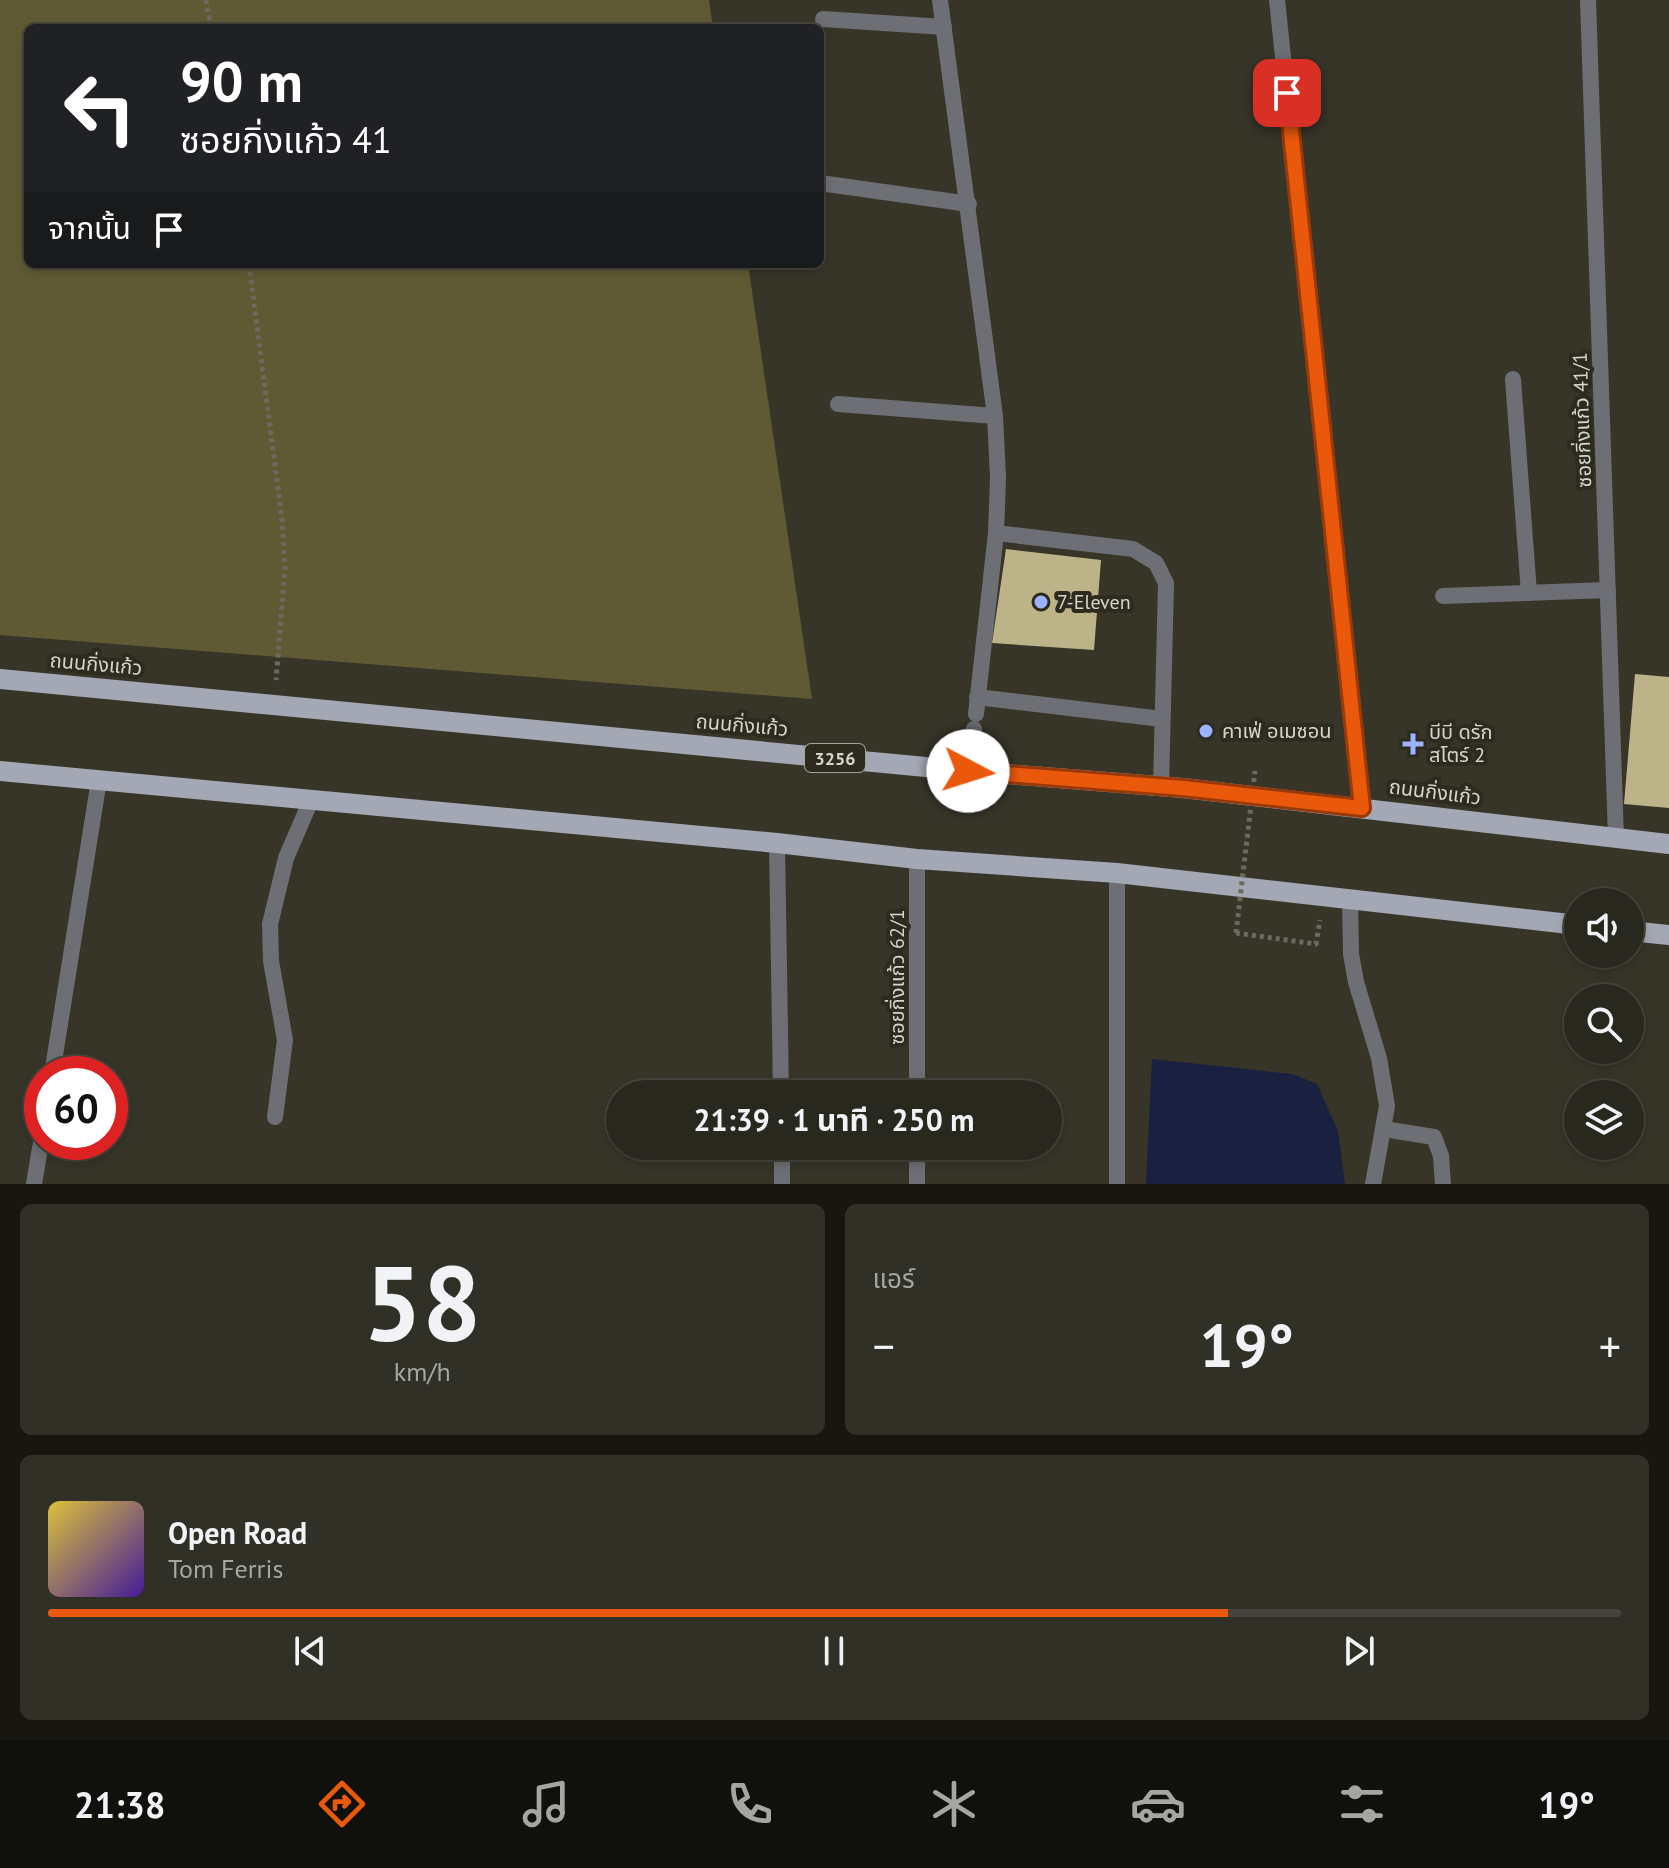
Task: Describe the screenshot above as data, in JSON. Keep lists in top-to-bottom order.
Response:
{
  "streets": {
    "main road": ["ถนนกิ่งแก้ว", "3256"],
    "street": ["ซอยกิ่งแก้ว 41/1", "ซอยกิ่งแก้ว 62/1"]
  },
  "crossings": [
    ["ซอยกิ่งแก้ว 41/1", "ถนนกิ่งแก้ว"]
  ],
  "places": {
    "other": ["7-Eleven", "คาเฟ่ อเมซอน"],
    "health": ["บีบี ดรัก สโตร์ 2"]
  },
  "page": {
    "turn": ["90 m", "ซอยกิ่งแก้ว 41"],
    "then": "จากนั้น",
    "limit": "60",
    "trip": "21:39 · 1 นาที · 250 m",
    "tile": [
      ["58", "km/h"],
      "แอร์"
    ],
    "heat": ["−", "19°", "+"],
    "song": ["Open Road", "Tom Ferris"],
    "tabs": ["21:38", "19°"]
  }
}
